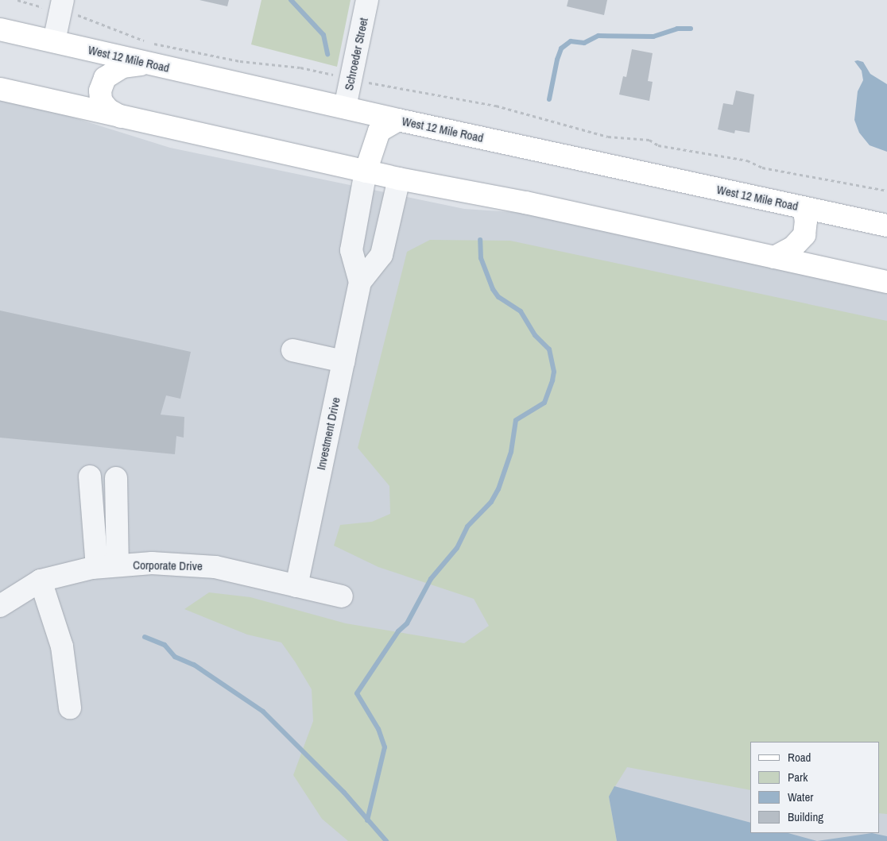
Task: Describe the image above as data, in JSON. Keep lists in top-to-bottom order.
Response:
{
  "streets": {
    "main road": ["West 12 Mile Road"],
    "street": ["Schroeder Street", "Investment Drive", "Corporate Drive"]
  },
  "crossings": [
    ["Schroeder Street", "West 12 Mile Road"],
    ["Investment Drive", "Corporate Drive"]
  ],
  "legend": [
    "Road",
    "Park",
    "Water",
    "Building"
  ]
}
